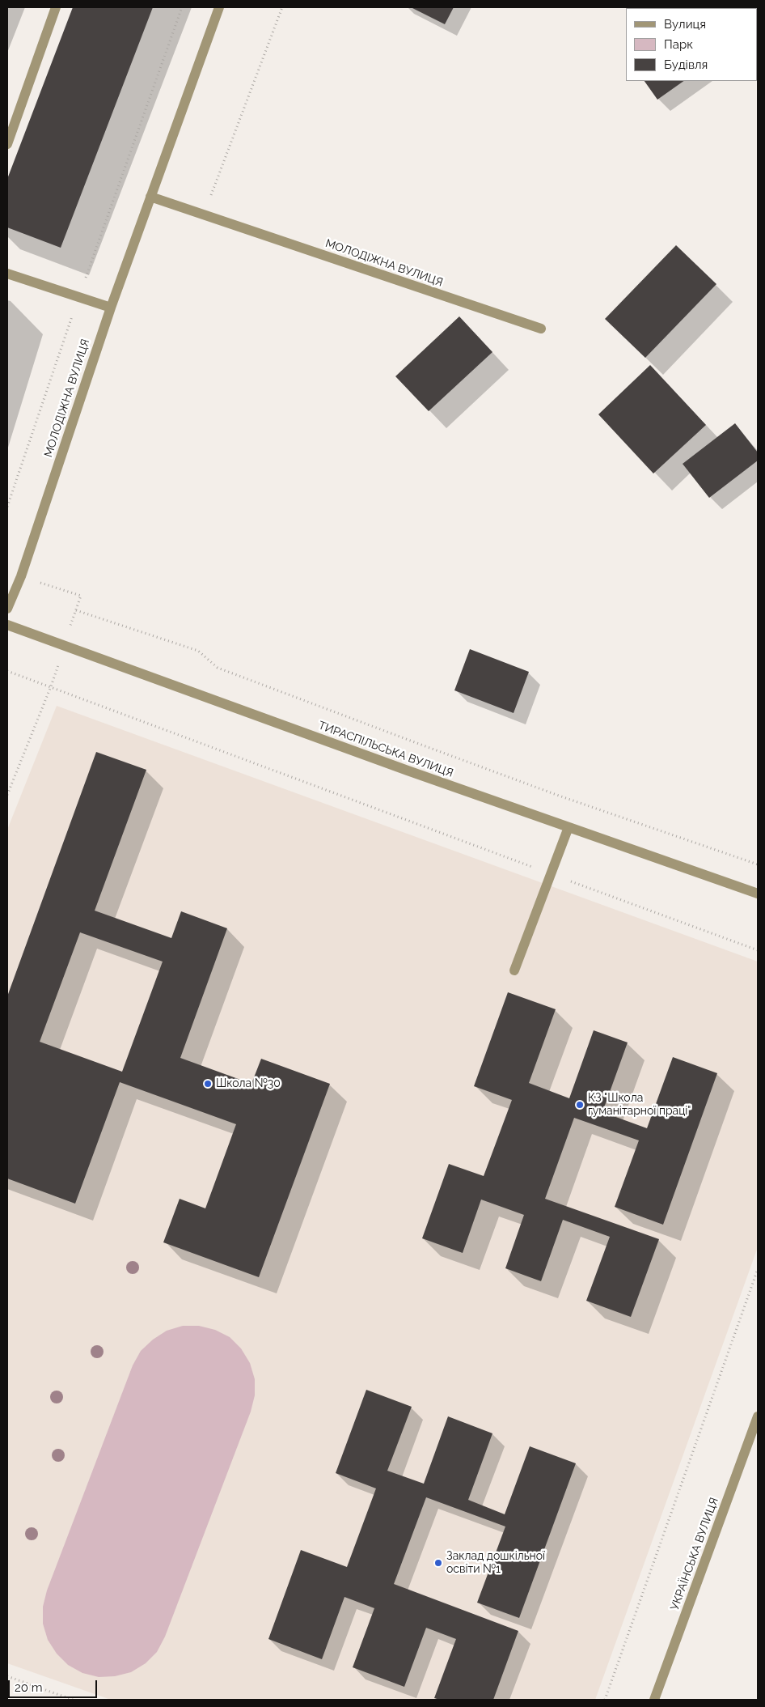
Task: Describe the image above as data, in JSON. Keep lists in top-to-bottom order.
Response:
{
  "streets": {
    "street": ["МОЛОДІЖНА ВУЛИЦЯ", "ТИРАСПІЛЬСЬКА ВУЛИЦЯ", "УКРАЇНСЬКА ВУЛИЦЯ"]
  },
  "places": ["Школа №30", "КЗ \"Школа гуманітарної праці\"", "Заклад дошкільної освіти №1"],
  "legend": ["Вулиця", "Парк", "Будівля"],
  "scale_bar": "20 m"
}
